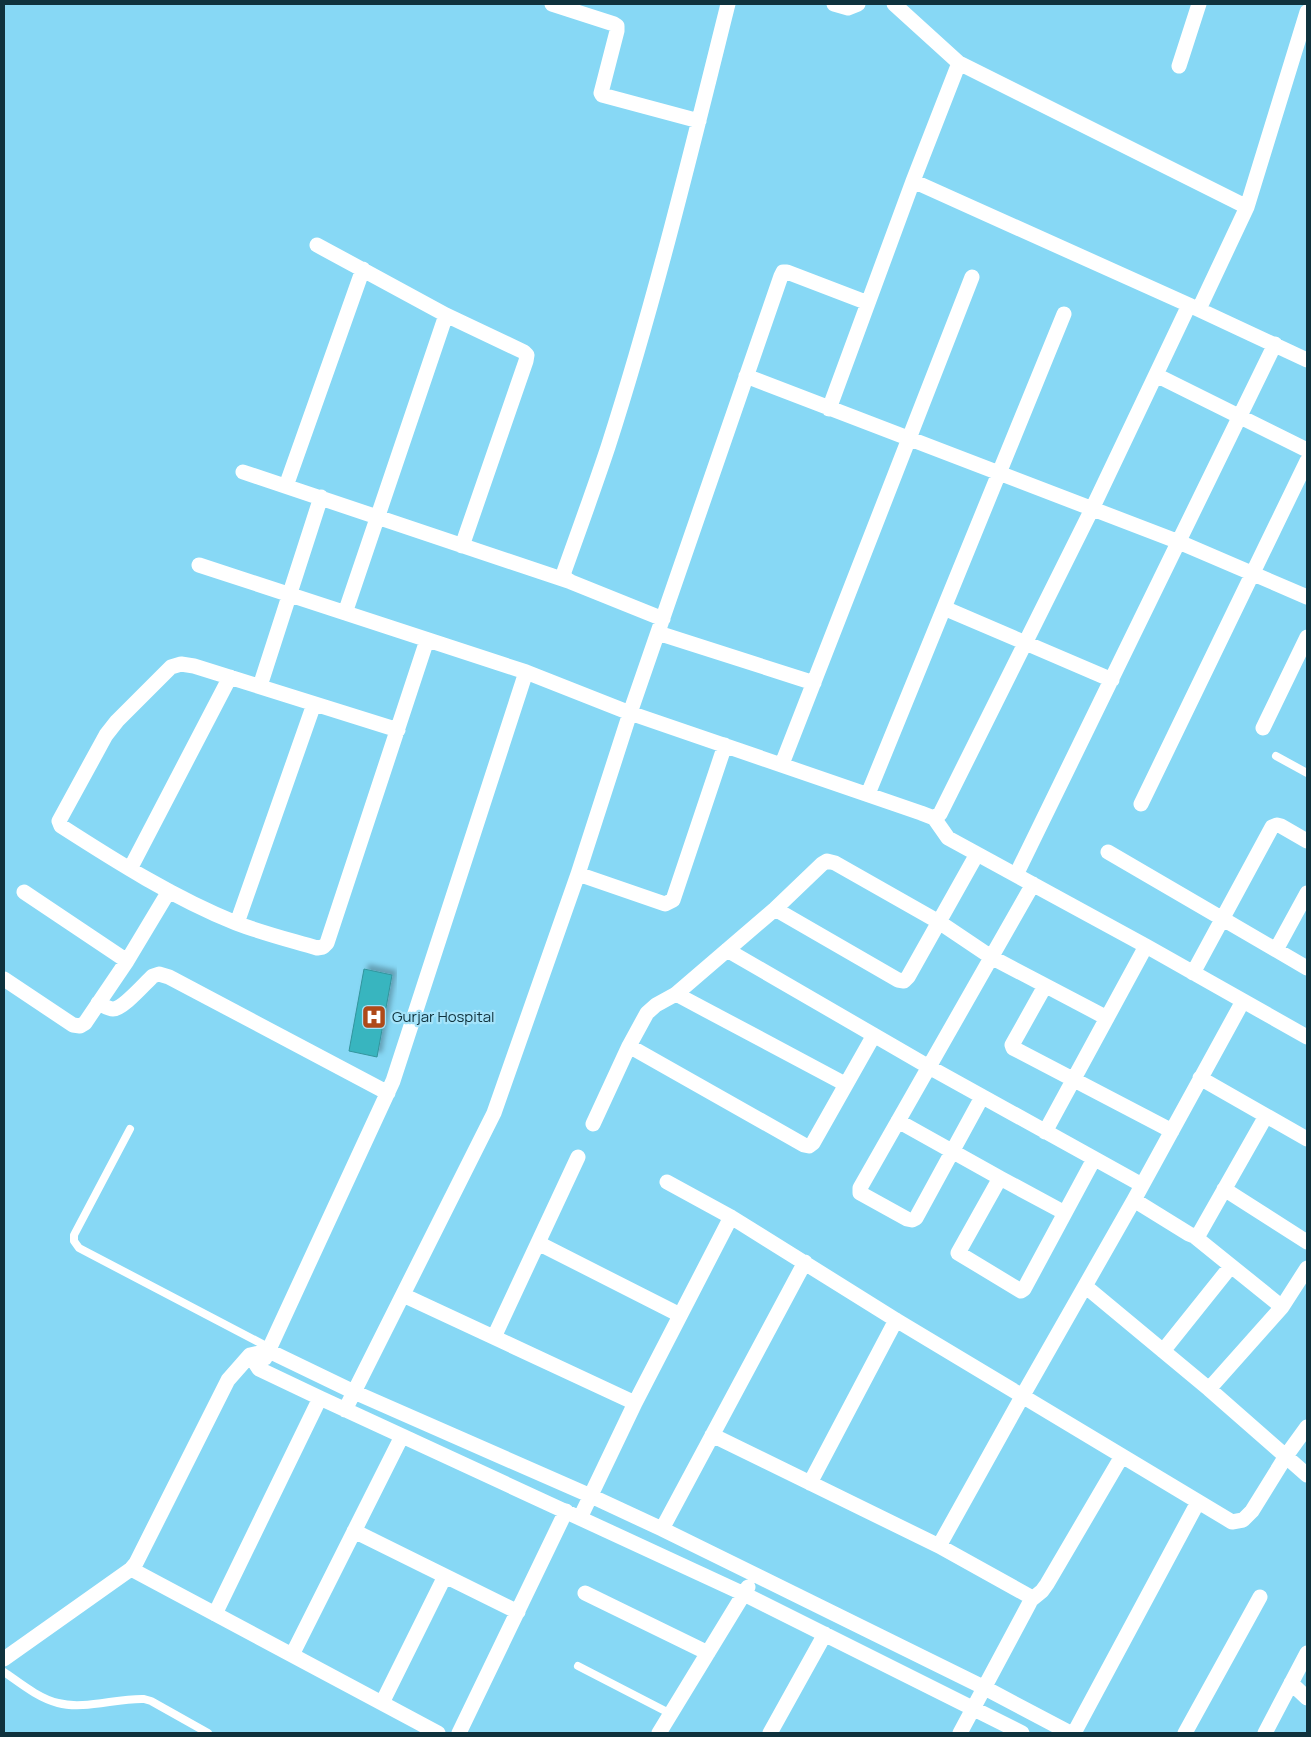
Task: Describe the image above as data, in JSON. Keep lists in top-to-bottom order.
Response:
{
  "places": {
    "hospital": ["Gurjar Hospital"]
  }
}
